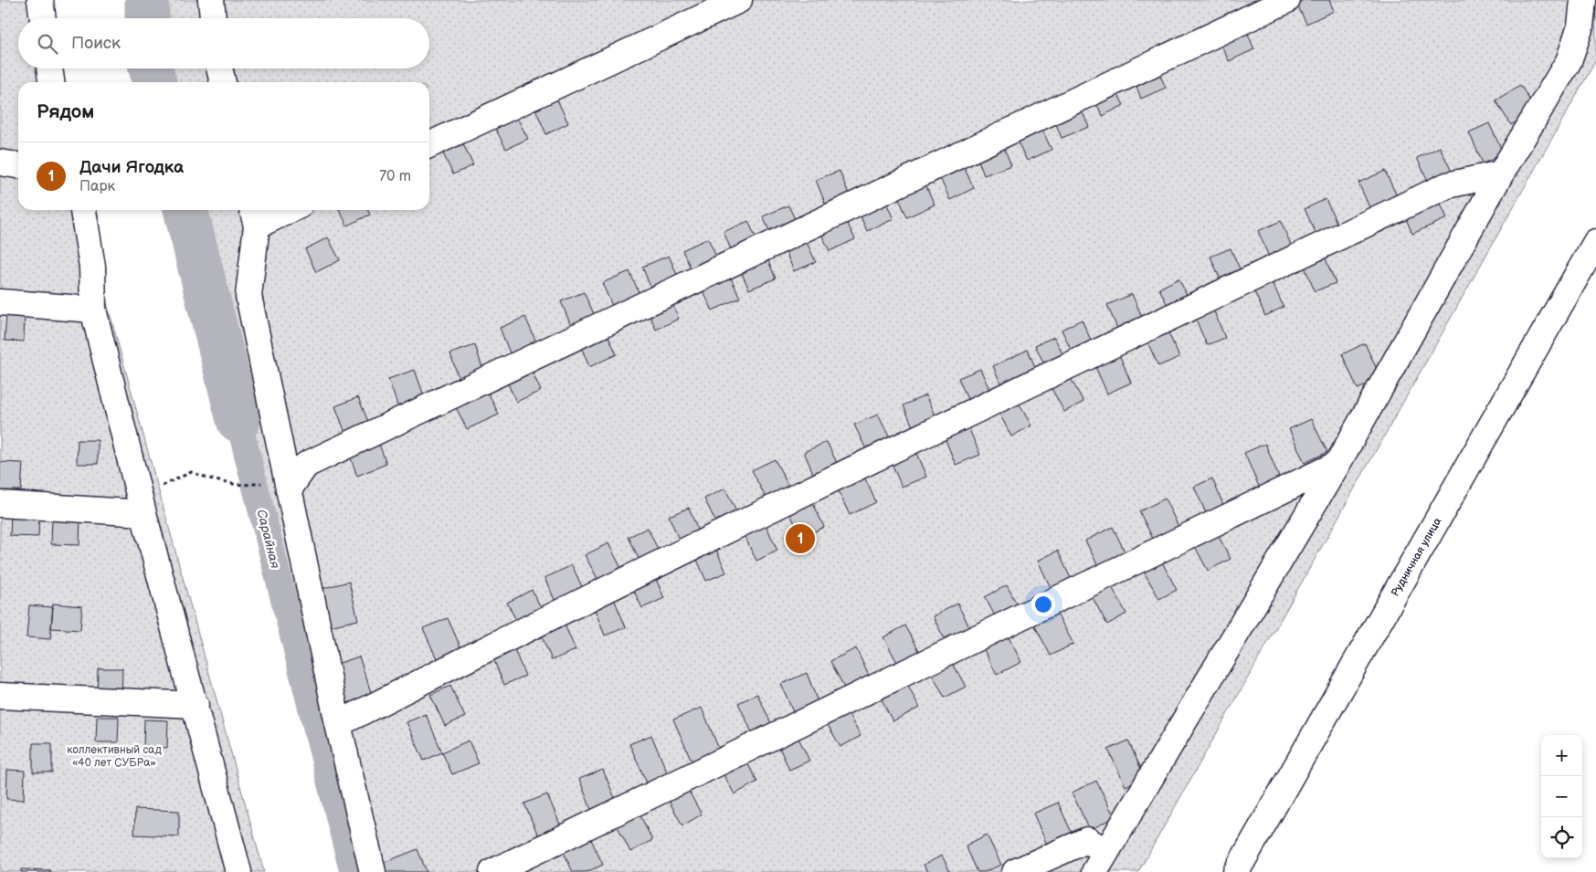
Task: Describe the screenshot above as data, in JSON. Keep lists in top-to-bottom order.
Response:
{
  "streets": {
    "main road": ["Рудничная улица"]
  },
  "water": ["Сарайная"],
  "parks": ["коллективный сад «40 лет СУБРа»"],
  "page": {
    "search": "Поиск",
    "heading": "Рядом",
    "list": [
      {
        "mark": "1",
        "name": "Дачи Ягодка",
        "note": "Парк",
        "value": "70 m"
      }
    ],
    "pins": "1",
    "map_buttons": ["+", "−"]
  }
}
